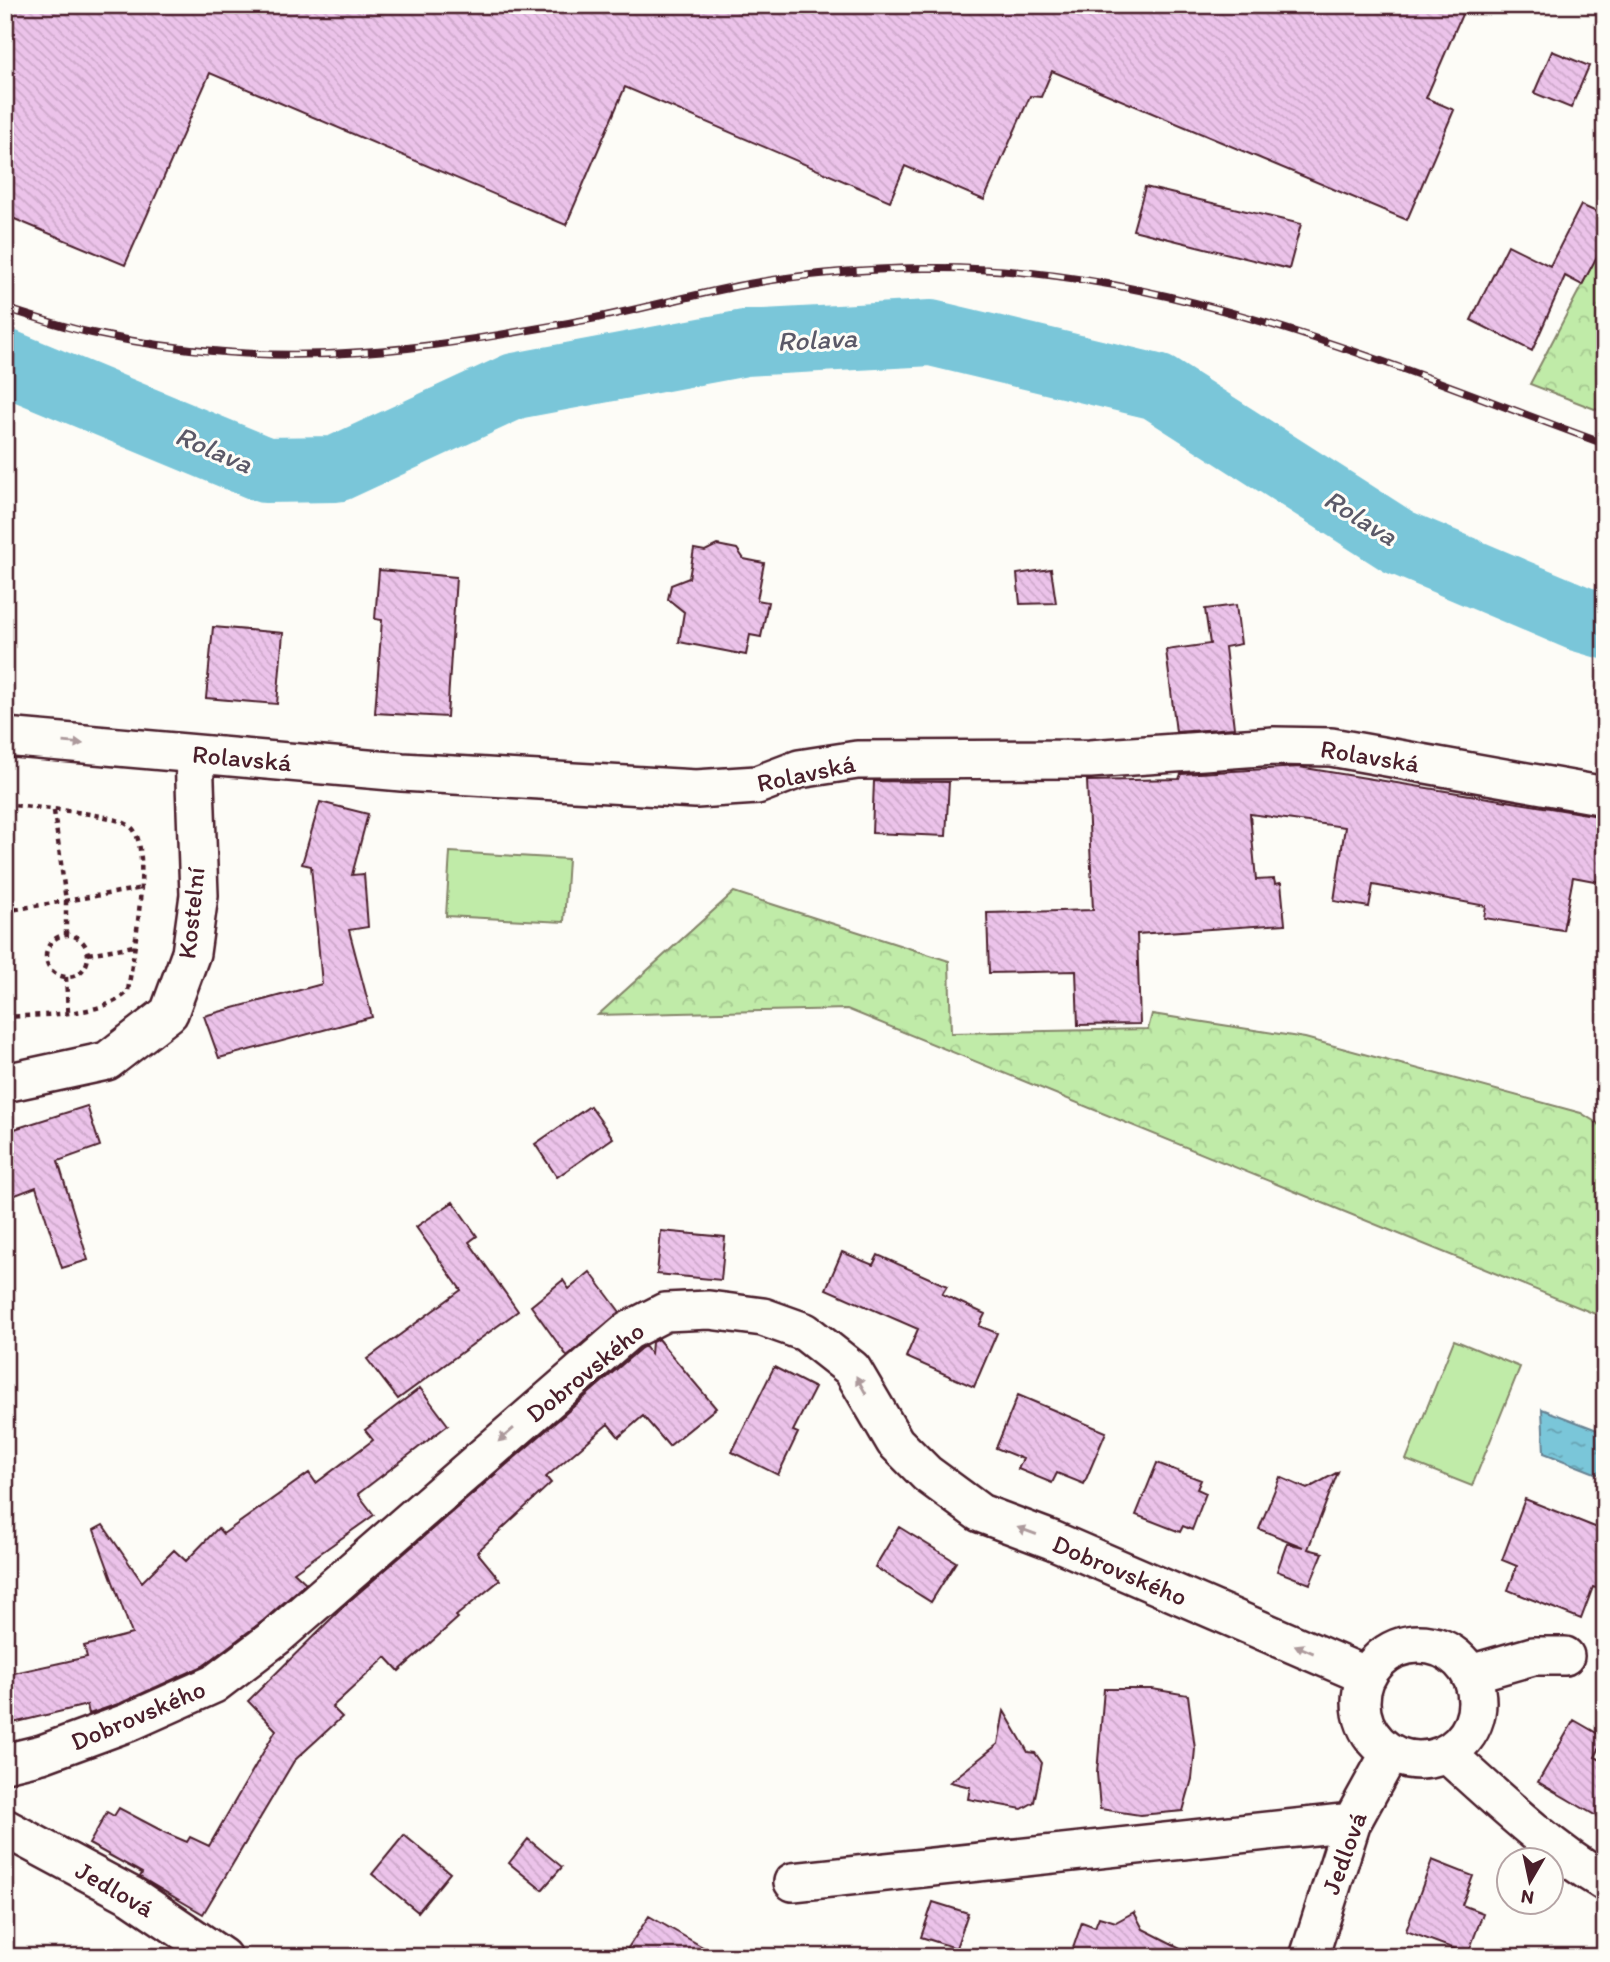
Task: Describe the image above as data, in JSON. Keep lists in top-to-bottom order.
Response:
{
  "streets": {
    "street": [
      "Rolavská",
      "Kostelní",
      "Dobrovského",
      "Jedlová"
    ]
  },
  "crossings": [
    ["Rolavská", "Kostelní"],
    ["Dobrovského", "Jedlová"]
  ],
  "one_way": ["Dobrovského"],
  "water": ["Rolava"],
  "north": "bottom"
}
